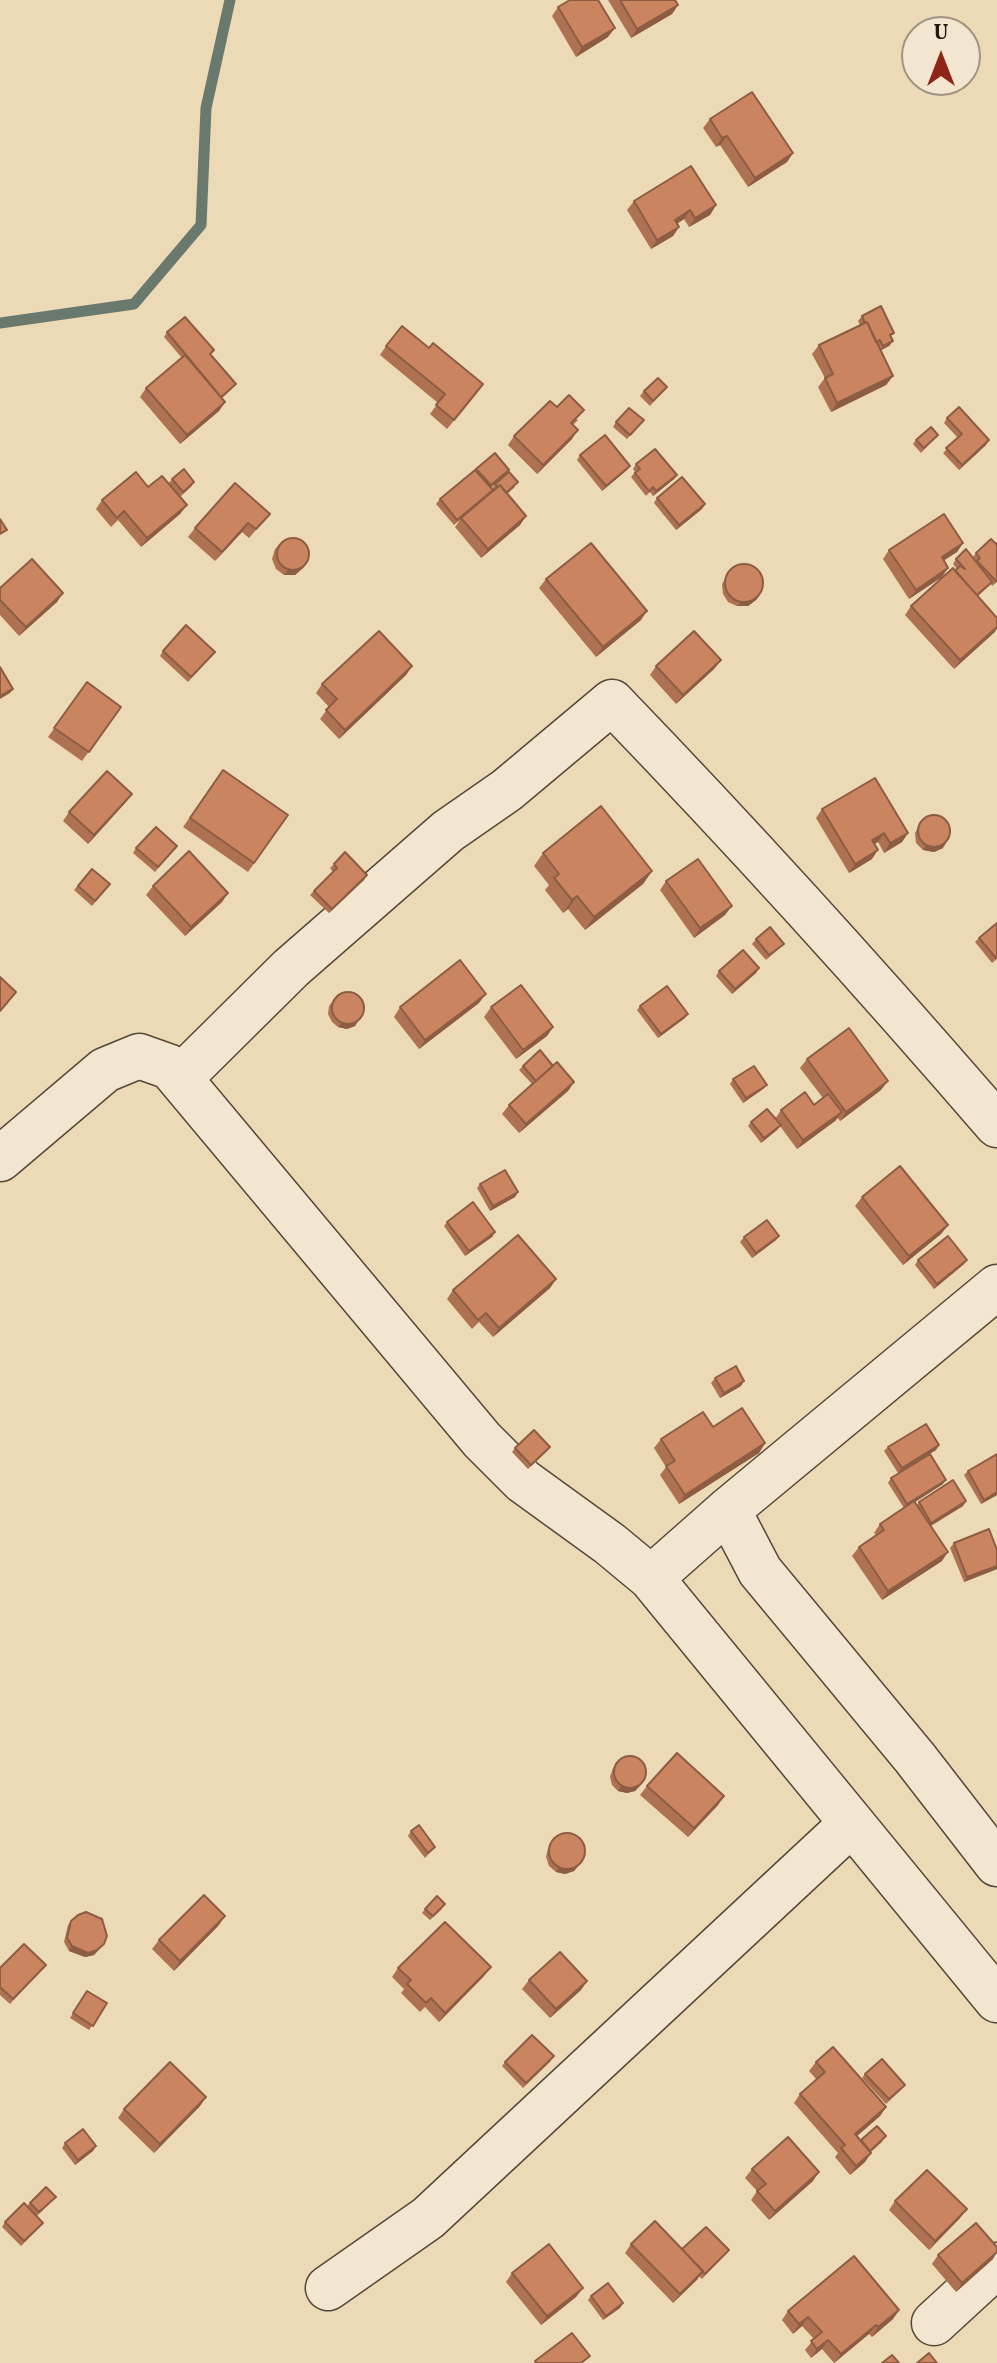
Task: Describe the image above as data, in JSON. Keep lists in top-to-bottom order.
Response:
{
  "north": "top"
}
